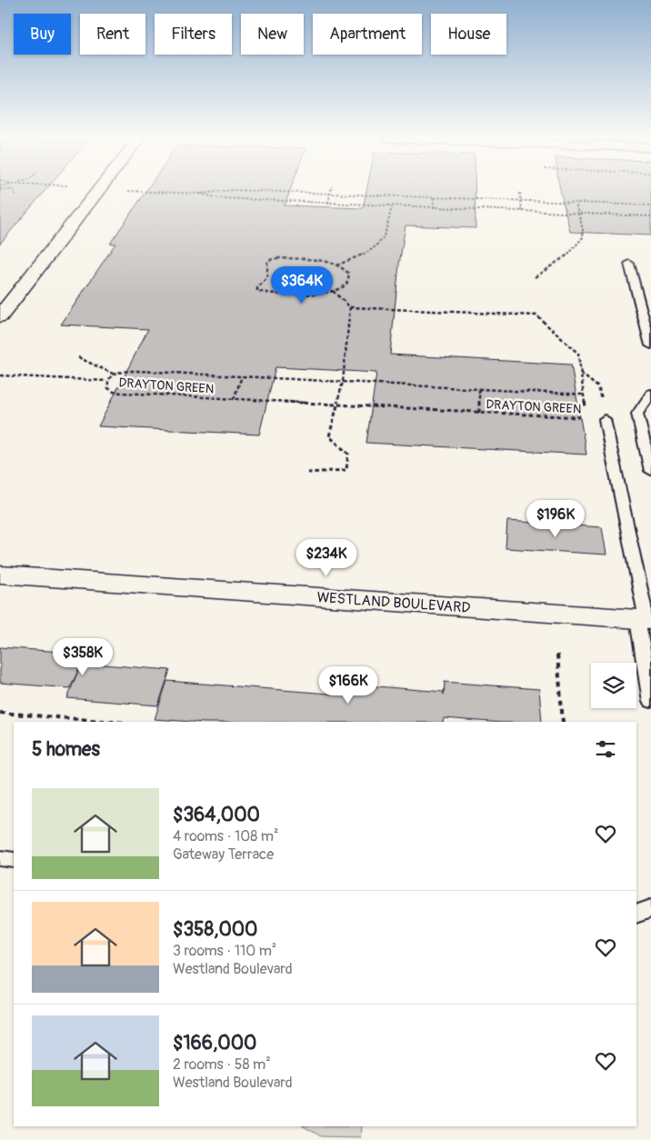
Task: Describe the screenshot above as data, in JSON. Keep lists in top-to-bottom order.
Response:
{
  "streets": {
    "street": ["WESTLAND BOULEVARD"],
    "path": ["DRAYTON GREEN"]
  },
  "page": {
    "chip": [
      "Buy",
      "Rent",
      "Filters",
      "New",
      "Apartment",
      "House"
    ],
    "price": [
      "$364K",
      "$196K",
      "$234K",
      "$358K",
      "$166K"
    ],
    "heading": "5 homes",
    "list": [
      {
        "name": "$364,000",
        "note": "4 rooms · 108 m² · Gateway Terrace"
      },
      {
        "name": "$358,000",
        "note": "3 rooms · 110 m² · Westland Boulevard"
      },
      {
        "name": "$166,000",
        "note": "2 rooms · 58 m² · Westland Boulevard"
      }
    ]
  }
}
